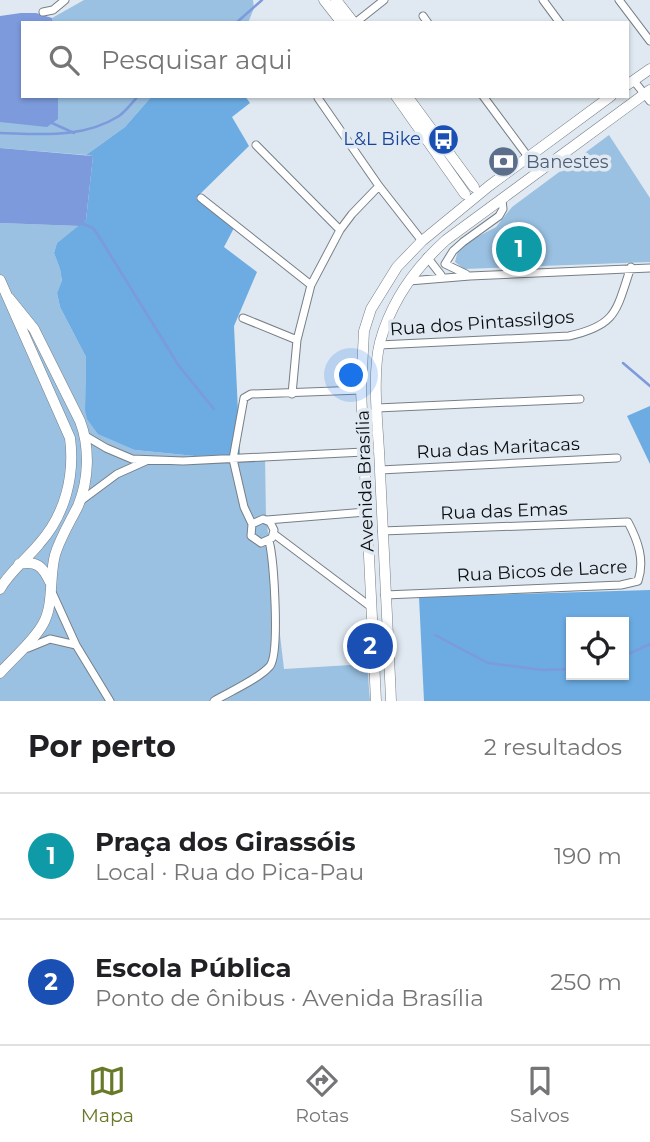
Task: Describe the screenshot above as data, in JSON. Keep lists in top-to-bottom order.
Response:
{
  "streets": {
    "street": [
      "Rua dos Pintassilgos",
      "Rua das Maritacas",
      "Avenida Brasília",
      "Rua das Emas",
      "Rua Bicos de Lacre"
    ]
  },
  "crossings": [
    ["Rua dos Pintassilgos", "Avenida Brasília"],
    ["Rua das Maritacas", "Avenida Brasília"],
    ["Avenida Brasília", "Rua das Emas"],
    ["Avenida Brasília", "Rua Bicos de Lacre"],
    ["Rua das Emas", "Rua Bicos de Lacre"]
  ],
  "places": {
    "bus stop": ["L&L Bike"],
    "bank": ["Banestes"]
  },
  "page": {
    "search": "Pesquisar aqui",
    "pins": ["1", "2"],
    "heading": ["Por perto", "2 resultados"],
    "list": [
      {
        "mark": "1",
        "name": "Praça dos Girassóis",
        "note": "Local · Rua do Pica-Pau",
        "value": "190 m"
      },
      {
        "mark": "2",
        "name": "Escola Pública",
        "note": "Ponto de ônibus · Avenida Brasília",
        "value": "250 m"
      }
    ],
    "nav": ["Mapa", "Rotas", "Salvos"]
  }
}
